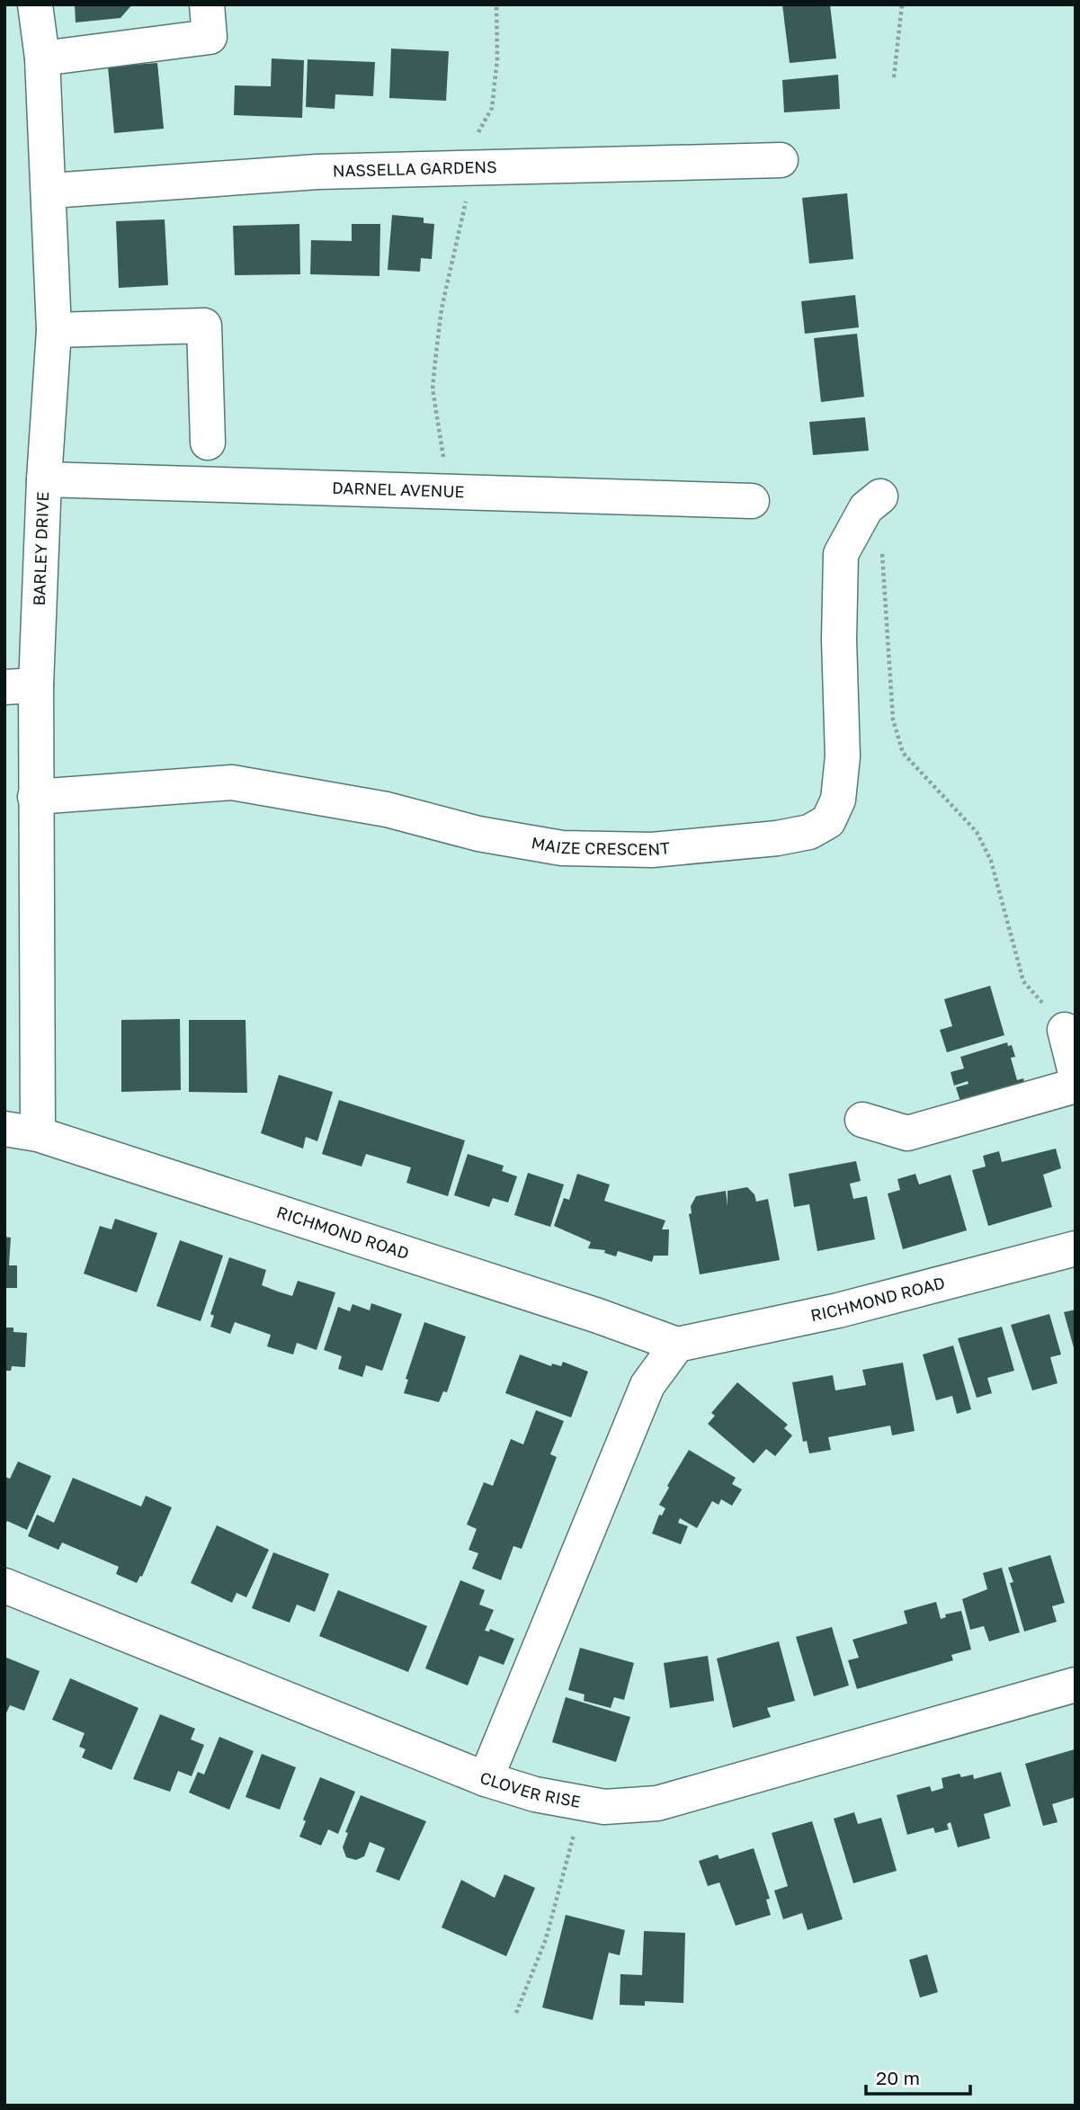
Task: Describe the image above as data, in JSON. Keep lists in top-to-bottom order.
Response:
{
  "streets": {
    "street": [
      "NASSELLA GARDENS",
      "DARNEL AVENUE",
      "BARLEY DRIVE",
      "MAIZE CRESCENT",
      "RICHMOND ROAD",
      "CLOVER RISE"
    ]
  },
  "crossings": [
    ["NASSELLA GARDENS", "BARLEY DRIVE"],
    ["DARNEL AVENUE", "BARLEY DRIVE"],
    ["BARLEY DRIVE", "MAIZE CRESCENT"],
    ["BARLEY DRIVE", "RICHMOND ROAD"]
  ],
  "scale_bar": "20 m"
}
